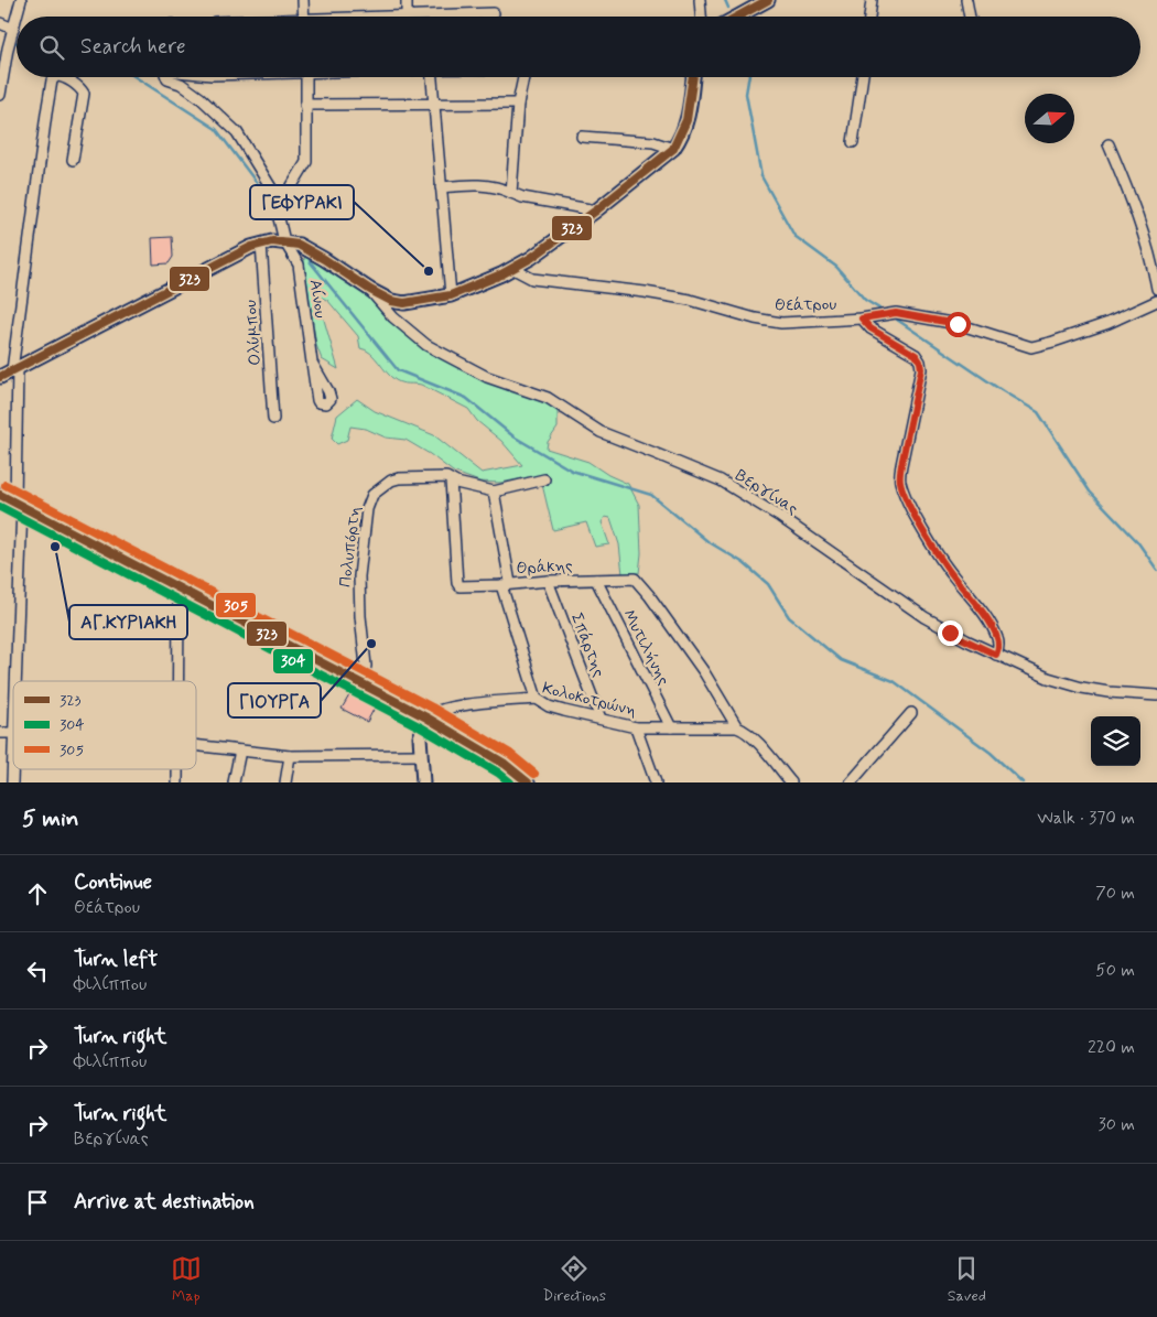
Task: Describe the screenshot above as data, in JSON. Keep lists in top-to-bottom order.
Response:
{
  "streets": {
    "street": [
      "Αίνου",
      "Θεάτρου",
      "Ολύμπου",
      "Βεργίνας",
      "Πολυπόρτη",
      "Θράκης",
      "Σπάρτης",
      "Μυτιλήνης",
      "Κολοκοτρώνη"
    ]
  },
  "crossings": [
    ["Πολυπόρτη", "Θράκης"],
    ["Θράκης", "Σπάρτης"],
    ["Θράκης", "Μυτιλήνης"],
    ["Θράκης", "Κολοκοτρώνη"],
    ["Σπάρτης", "Κολοκοτρώνη"],
    ["Μυτιλήνης", "Κολοκοτρώνη"]
  ],
  "places": ["ΓΕΦΥΡΑΚΙ", "ΑΓ.ΚΥΡΙΑΚΗ", "ΓΙΟΥΡΓΑ"],
  "lines": ["transit line 323", "transit line 305", "transit line 304"],
  "legend": ["323", "304", "305"],
  "north": "right",
  "page": {
    "search": "Search here",
    "heading": ["5 min", "Walk · 370 m"],
    "list": [
      ["Continue", "Θεάτρου", "70 m"],
      ["Turn left", "Φιλίππου", "50 m"],
      ["Turn right", "Φιλίππου", "220 m"],
      ["Turn right", "Βεργίνας", "30 m"],
      "Arrive at destination"
    ],
    "nav": ["Map", "Directions", "Saved"]
  }
}
